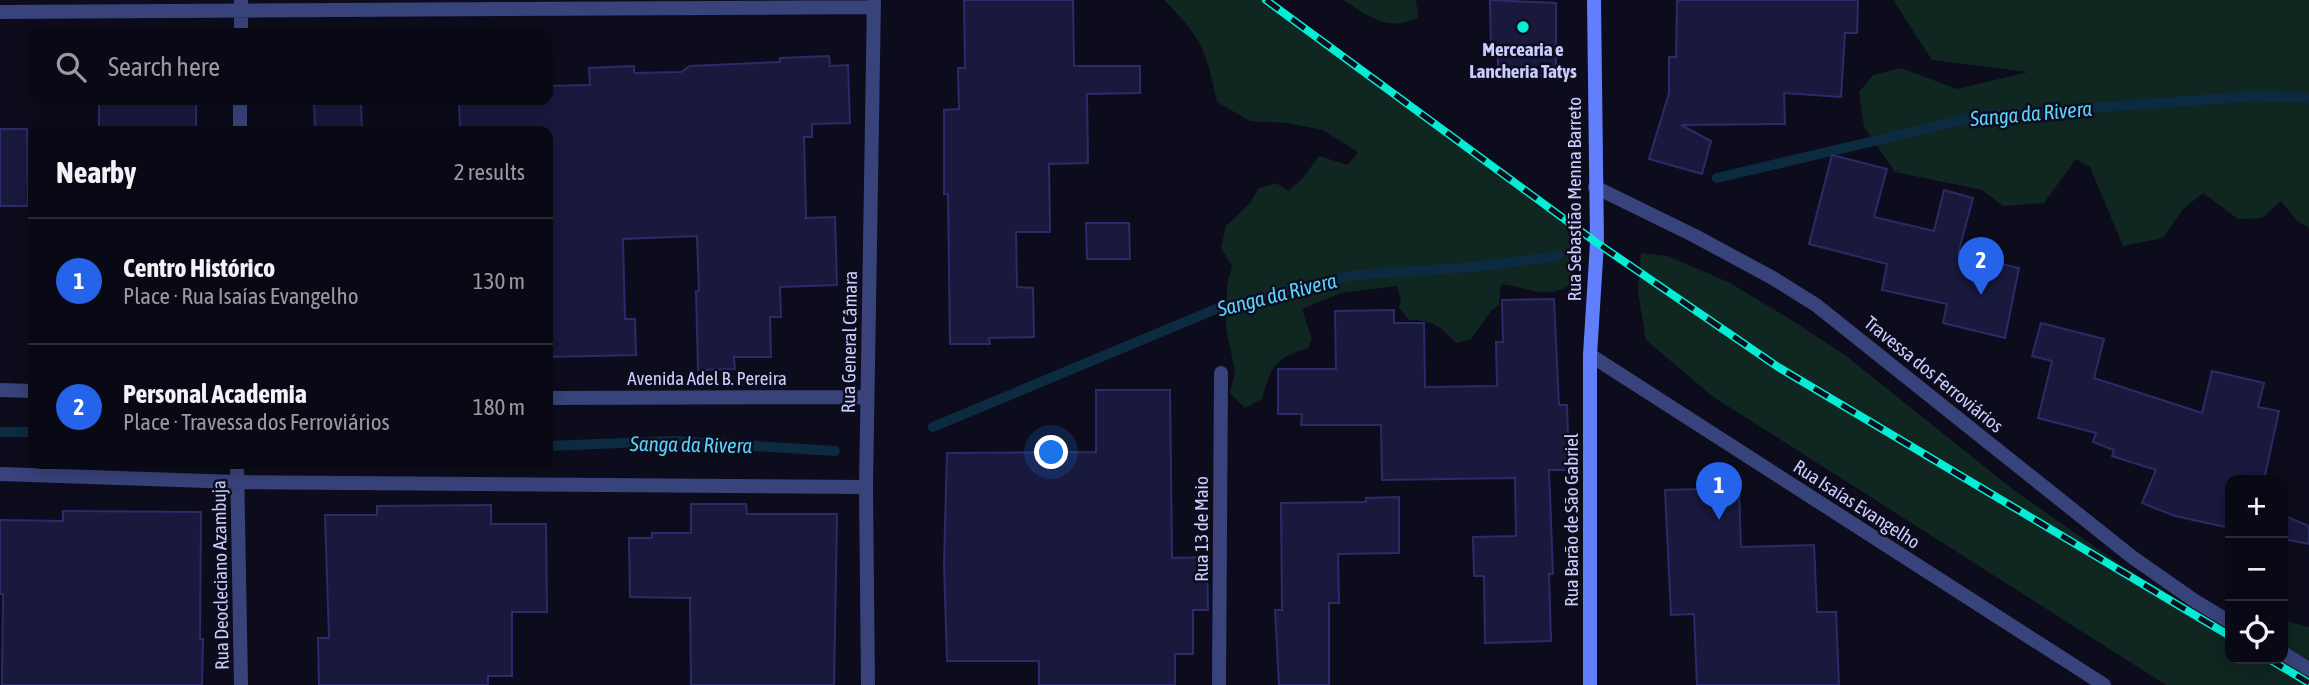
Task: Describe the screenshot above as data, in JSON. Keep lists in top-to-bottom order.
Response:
{
  "streets": {
    "main road": ["Rua Sebastião Menna Barreto", "Rua Barão de São Gabriel"],
    "street": [
      "Rua General Câmara",
      "Travessa dos Ferroviários",
      "Avenida Adel B. Pereira",
      "Rua Isaías Evangelho",
      "Rua 13 de Maio",
      "Rua Deocleciano Azambuja"
    ]
  },
  "crossings": [
    ["Rua Sebastião Menna Barreto", "Travessa dos Ferroviários"],
    ["Rua Sebastião Menna Barreto", "Rua Isaías Evangelho"],
    ["Rua Sebastião Menna Barreto", "Rua Barão de São Gabriel"],
    ["Rua General Câmara", "Avenida Adel B. Pereira"],
    ["Rua Isaías Evangelho", "Rua Barão de São Gabriel"]
  ],
  "water": ["Sanga da Rivera"],
  "places": ["Mercearia e Lancheria Tatys"],
  "page": {
    "search": "Search here",
    "heading": ["Nearby", "2 results"],
    "list": [
      {
        "mark": "1",
        "name": "Centro Histórico",
        "note": "Place · Rua Isaías Evangelho",
        "value": "130 m"
      },
      {
        "mark": "2",
        "name": "Personal Academia",
        "note": "Place · Travessa dos Ferroviários",
        "value": "180 m"
      }
    ],
    "pins": ["2", "1"],
    "map_buttons": ["+", "−"]
  }
}
